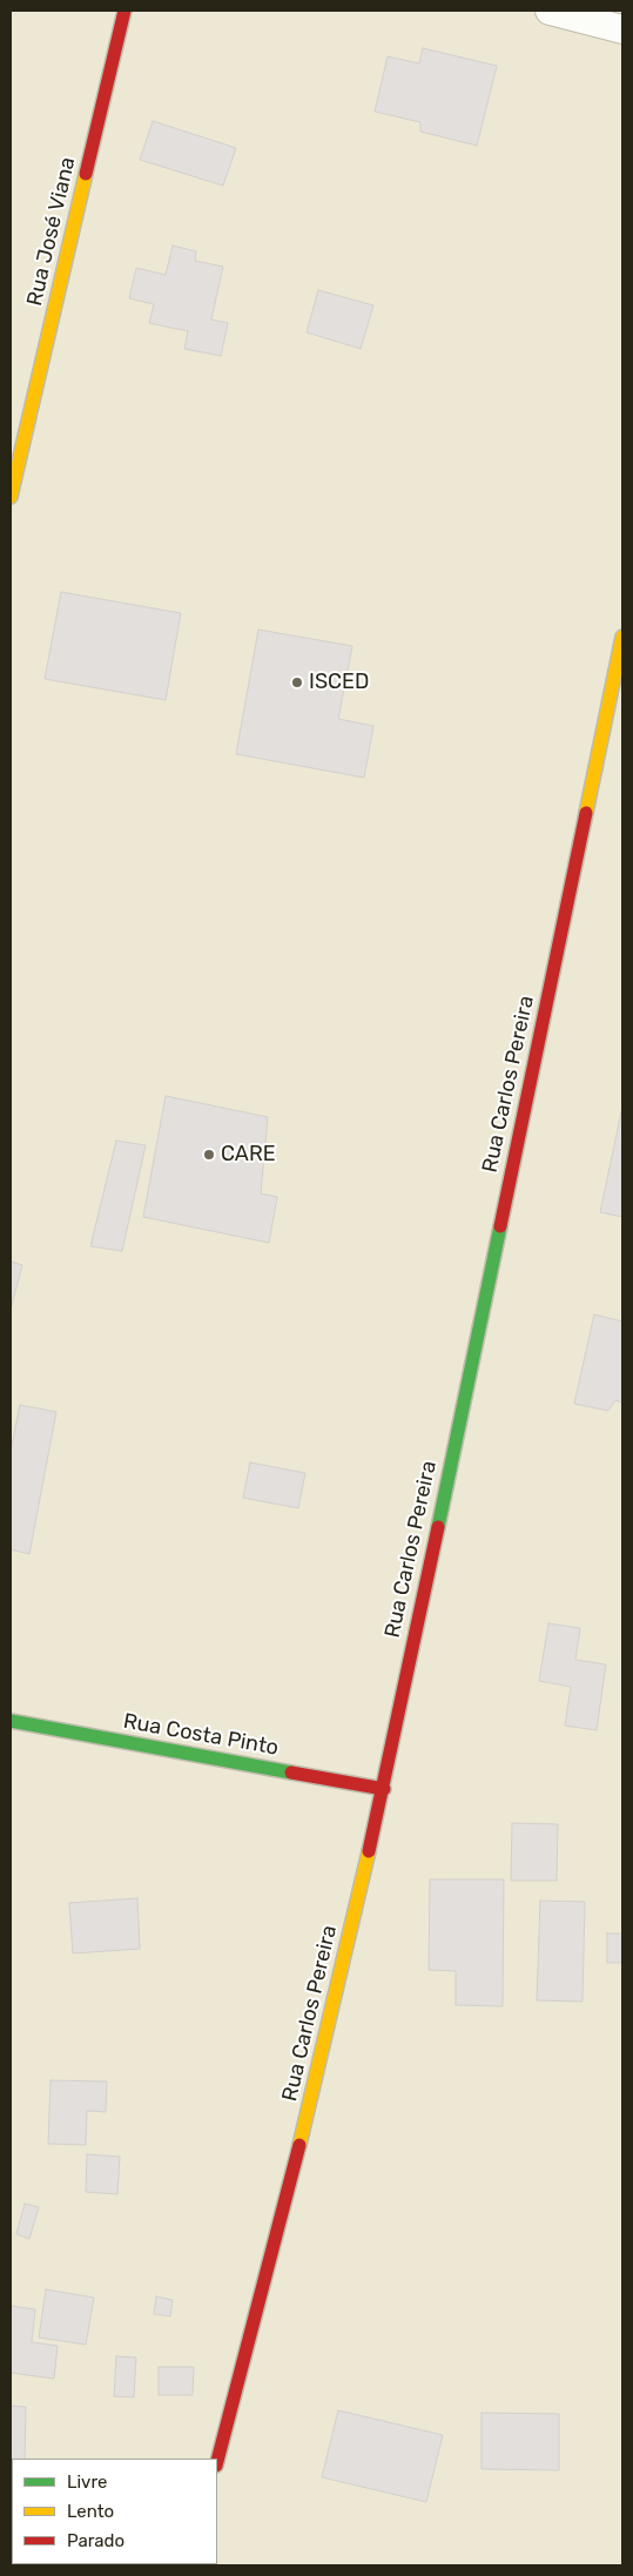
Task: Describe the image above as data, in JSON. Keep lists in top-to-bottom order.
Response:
{
  "streets": {
    "street": ["Rua José Viana", "Rua Carlos Pereira", "Rua Costa Pinto"]
  },
  "crossings": [
    ["Rua Carlos Pereira", "Rua Costa Pinto"]
  ],
  "places": ["ISCED", "CARE"],
  "legend": ["Livre", "Lento", "Parado"]
}
